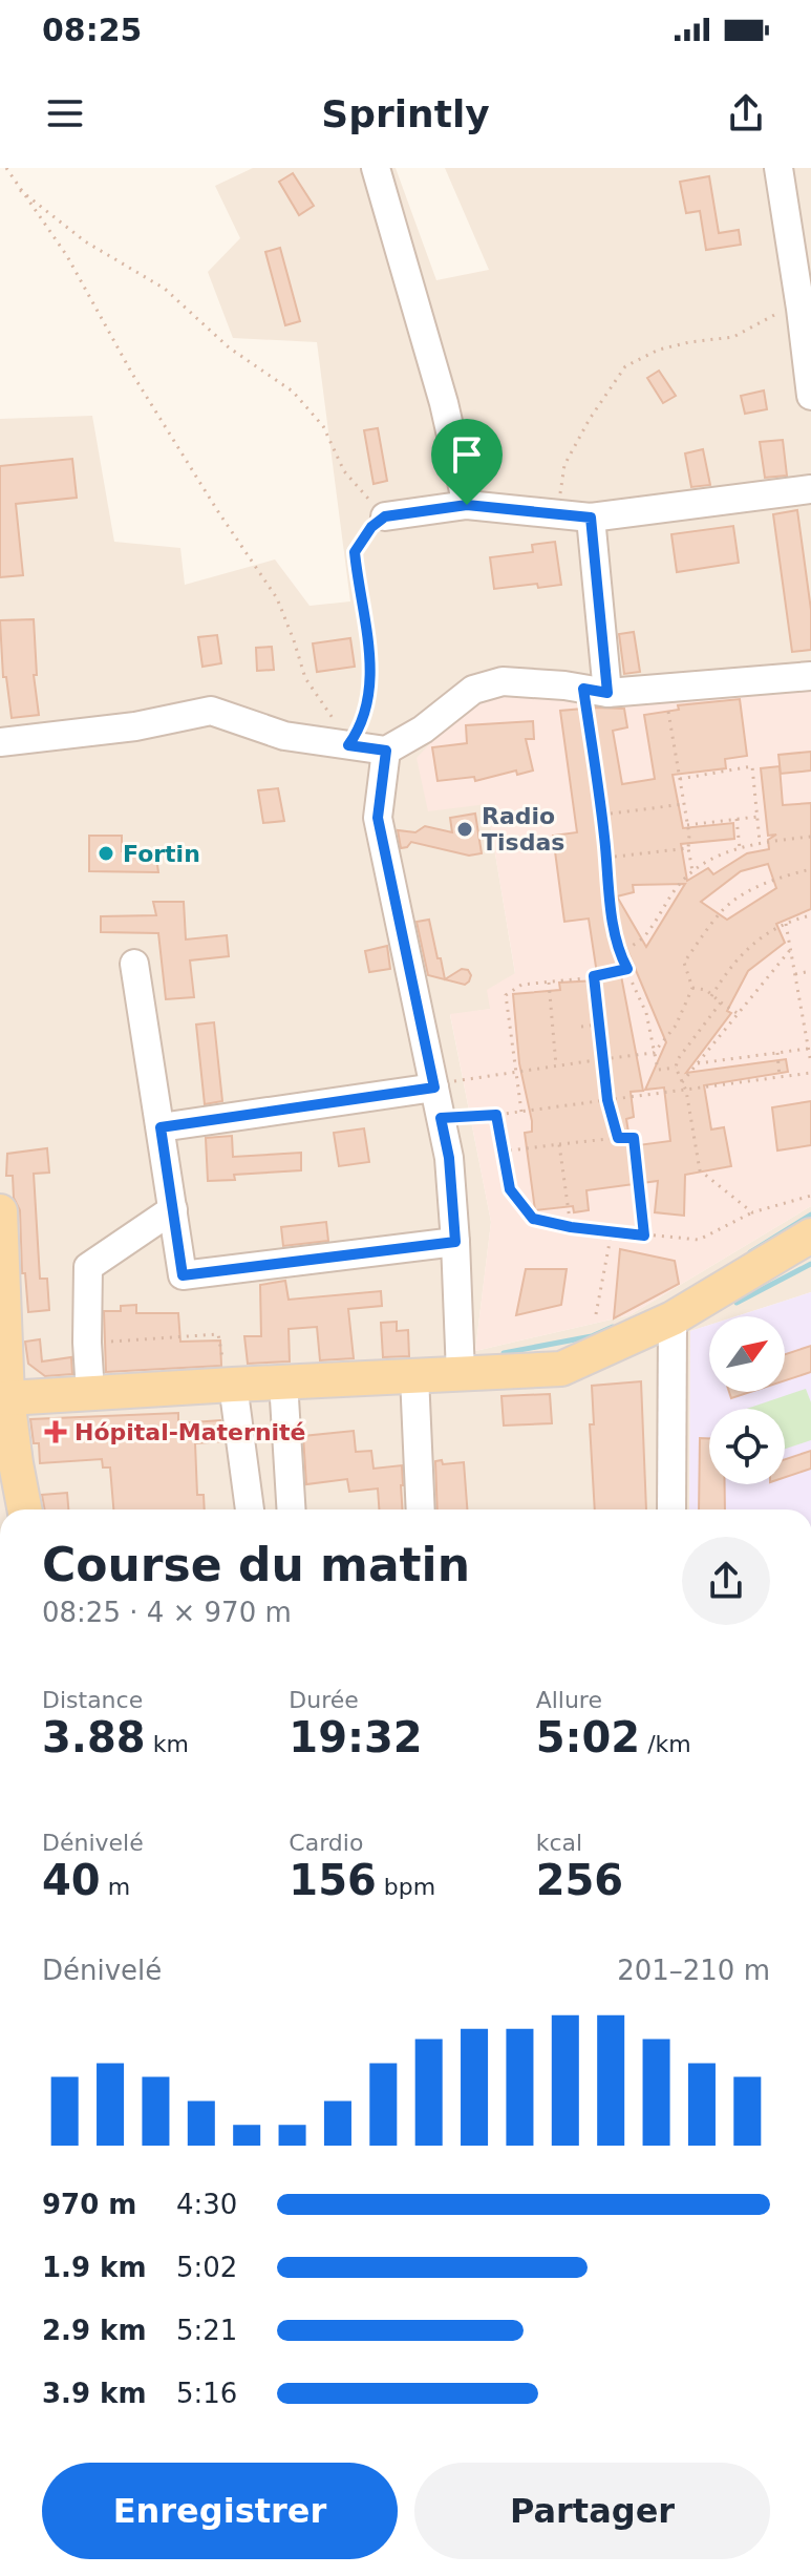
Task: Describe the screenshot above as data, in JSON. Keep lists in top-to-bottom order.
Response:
{
  "places": {
    "other": ["Radio Tisdas", "Fortin"],
    "health": ["Hópital-Maternité"]
  },
  "north": "top right",
  "page": {
    "status": "08:25",
    "header": "Sprintly",
    "heading": ["Course du matin", "08:25 · 4 × 970 m"],
    "stats": [
      ["Distance", "3.88 km"],
      ["Durée", "19:32"],
      ["Allure", "5:02 /km"],
      ["Dénivelé", "40 m"],
      ["Cardio", "156 bpm"],
      ["kcal", "256"]
    ],
    "chart": ["Dénivelé", "201–210 m"],
    "list": [
      {
        "name": "970 m",
        "note": "4:30"
      },
      {
        "name": "1.9 km",
        "note": "5:02"
      },
      {
        "name": "2.9 km",
        "note": "5:21"
      },
      {
        "name": "3.9 km",
        "note": "5:16"
      }
    ],
    "buttons": ["Enregistrer", "Partager"]
  }
}
